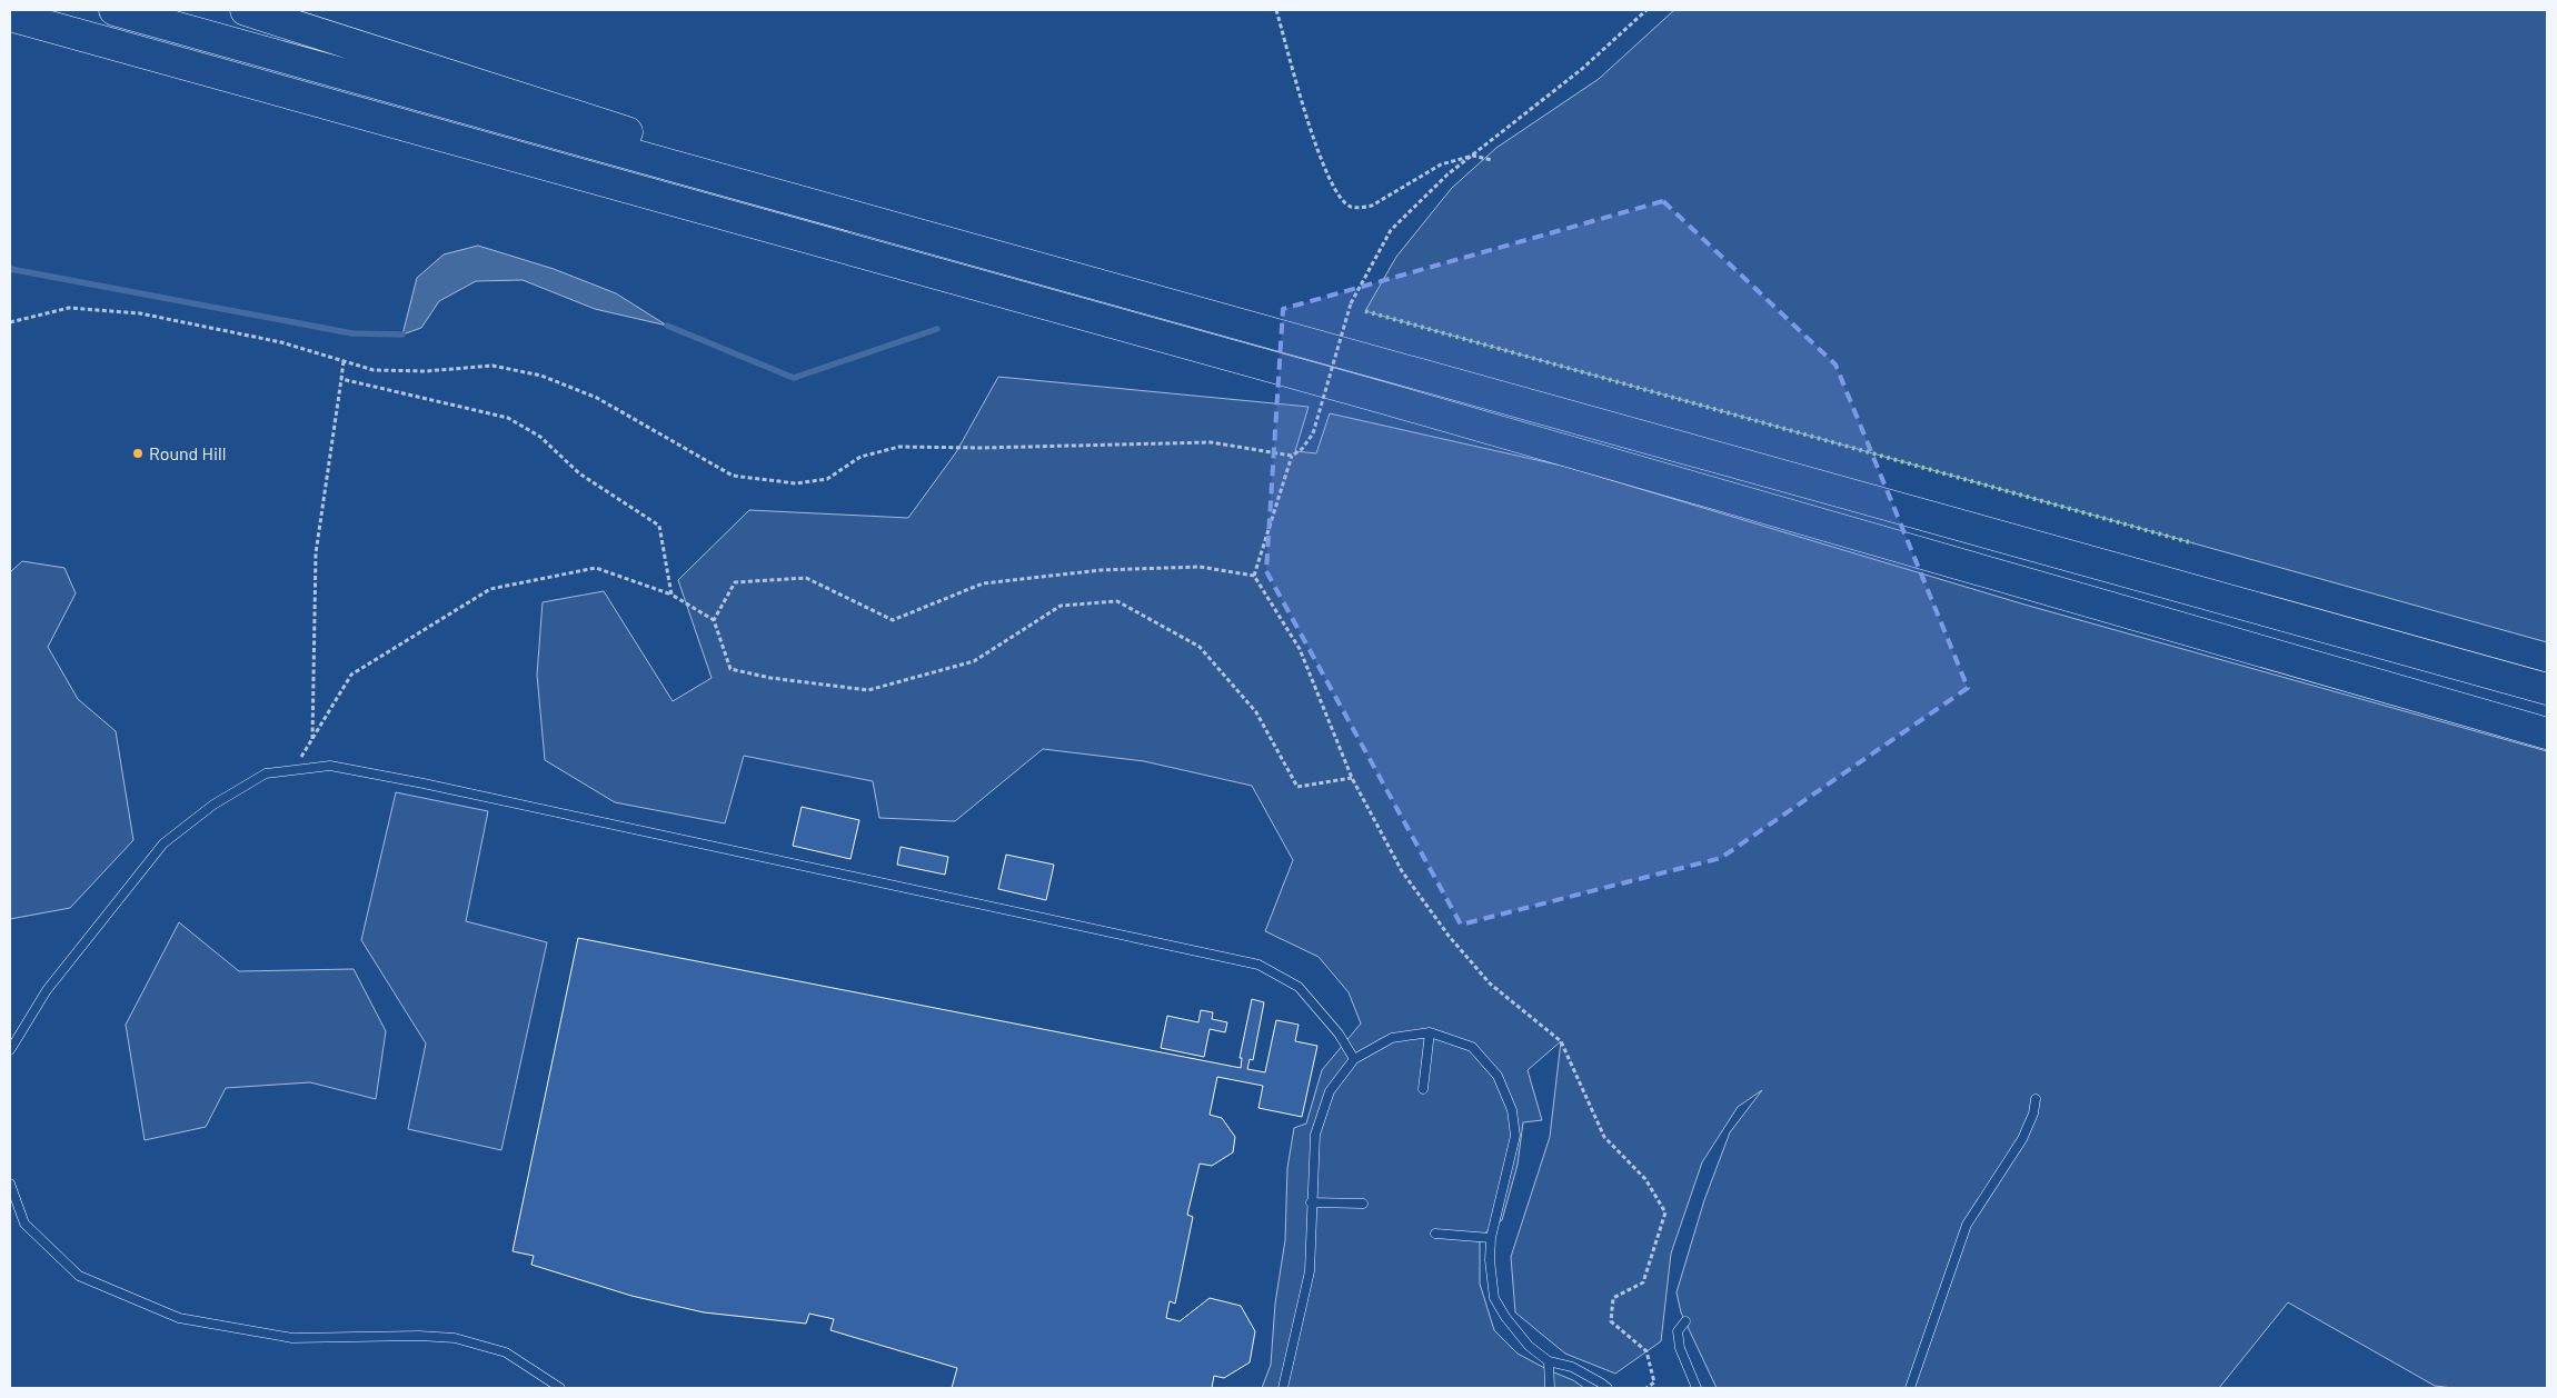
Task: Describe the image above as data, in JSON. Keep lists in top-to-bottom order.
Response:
{
  "places": ["Round Hill"]
}
